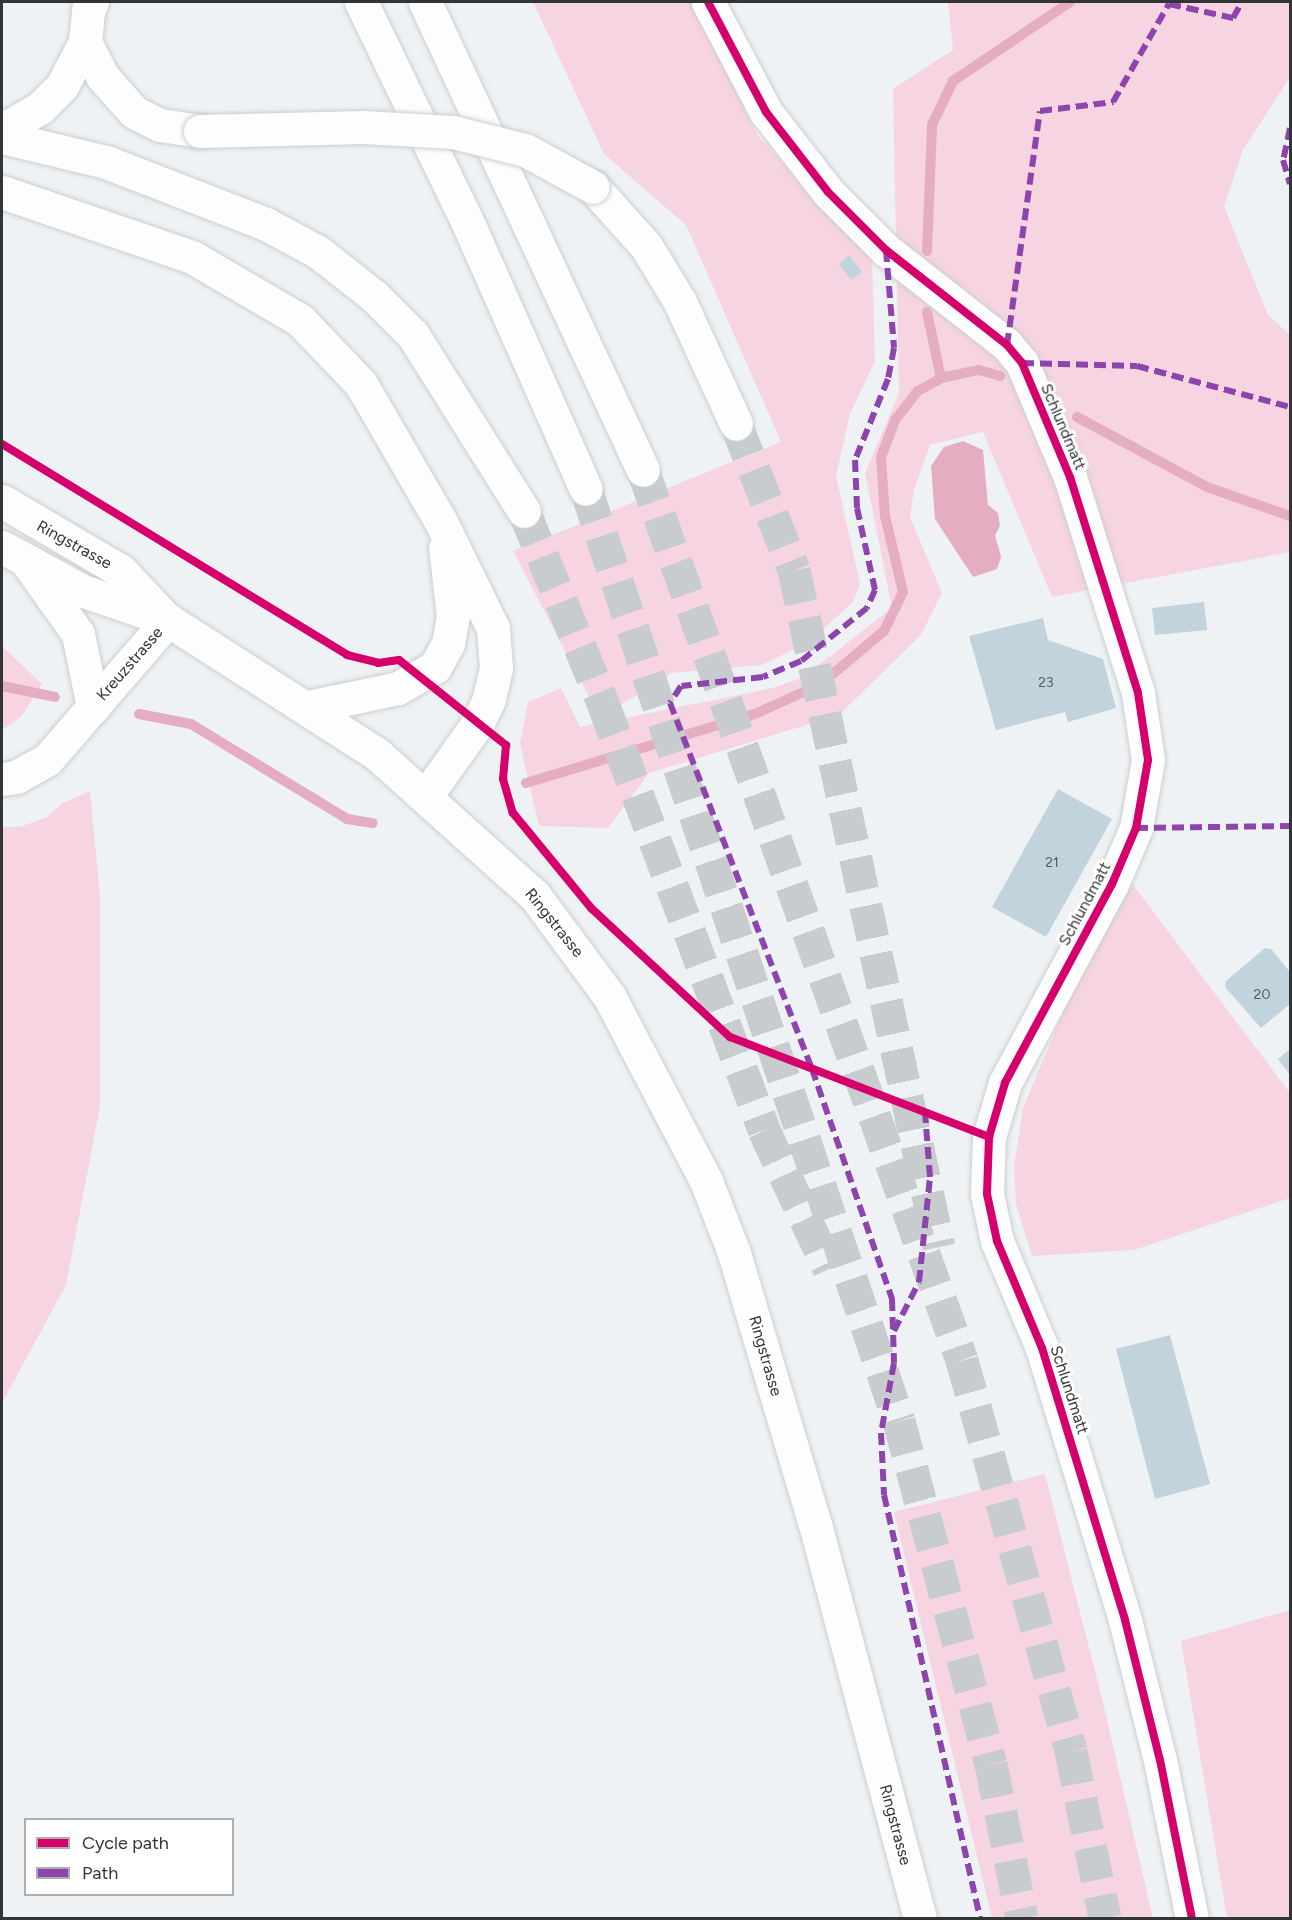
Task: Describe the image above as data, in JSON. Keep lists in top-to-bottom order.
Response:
{
  "streets": {
    "main road": ["Schlundmatt", "Ringstrasse", "Kreuzstrasse"]
  },
  "crossings": [
    ["Ringstrasse", "Kreuzstrasse"]
  ],
  "house_numbers": ["23", "21", "20"],
  "legend": ["Cycle path", "Path"]
}
